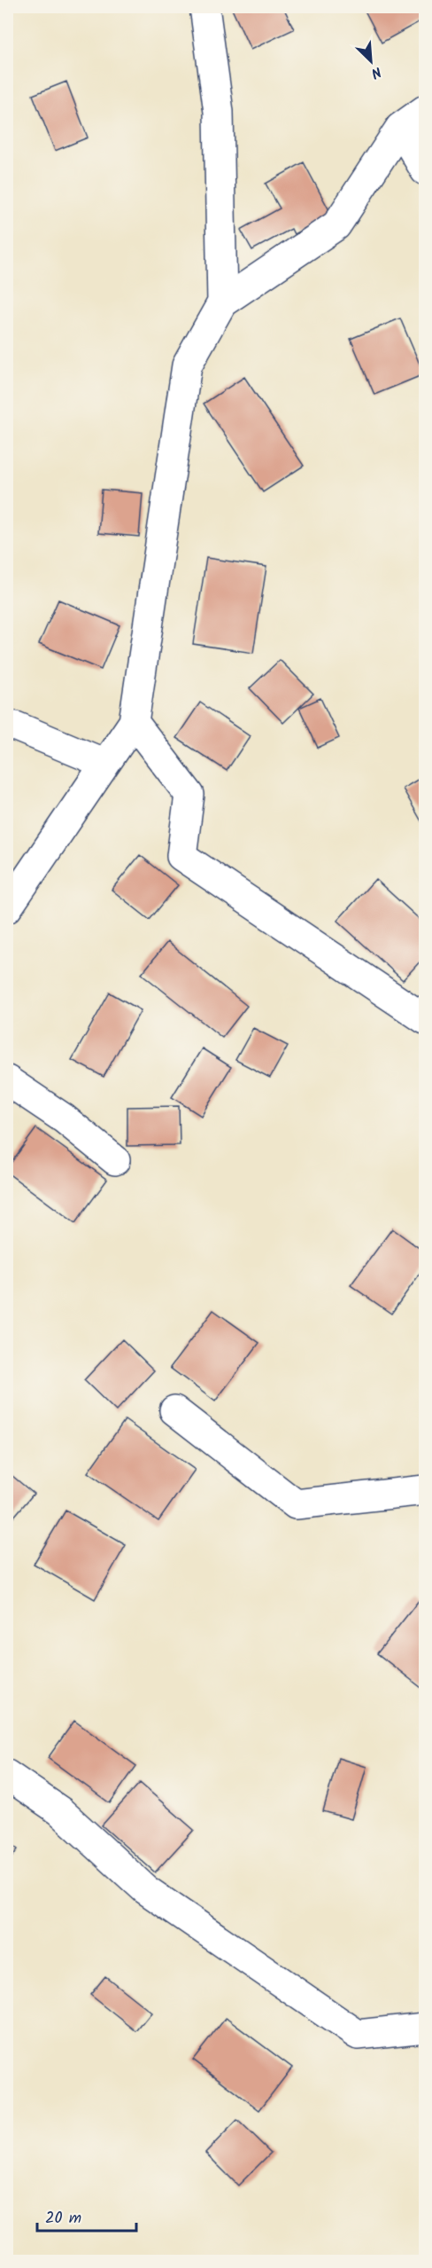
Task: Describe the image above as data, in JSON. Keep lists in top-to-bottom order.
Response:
{
  "scale_bar": "20 m",
  "north": "bottom right"
}
